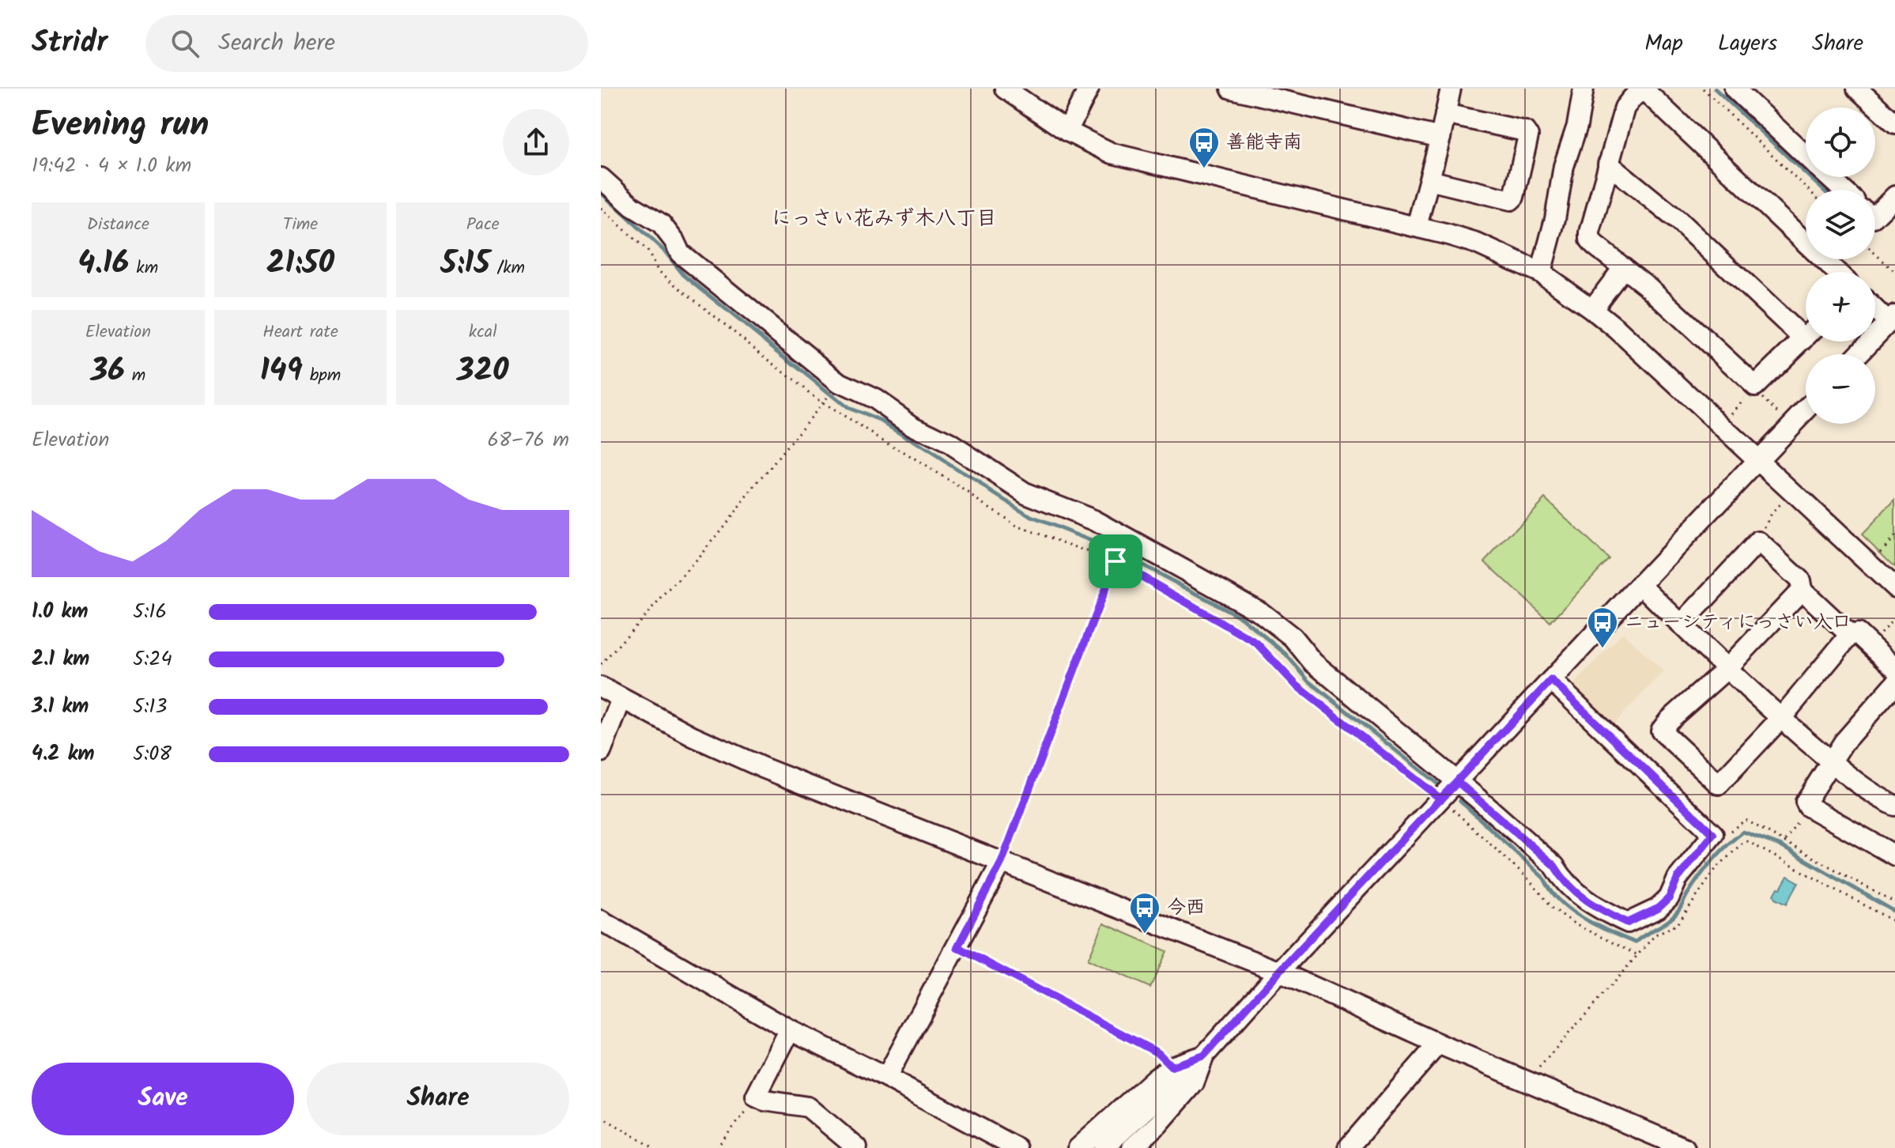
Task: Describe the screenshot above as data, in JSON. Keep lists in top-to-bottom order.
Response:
{
  "districts": ["にっさい花みず木八丁目"],
  "places": {
    "bus stop": ["善能寺南", "ニューシティにっさい入口", "今西"]
  },
  "page": {
    "header": "Stridr",
    "search": "Search here",
    "nav": ["Map", "Layers", "Share"],
    "heading": ["Evening run", "19:42 · 4 × 1.0 km"],
    "map_buttons": ["+", "−"],
    "stats": [
      ["Distance", "4.16 km"],
      ["Time", "21:50"],
      ["Pace", "5:15 /km"],
      ["Elevation", "36 m"],
      ["Heart rate", "149 bpm"],
      ["kcal", "320"]
    ],
    "chart": ["Elevation", "68–76 m"],
    "list": [
      {
        "name": "1.0 km",
        "note": "5:16"
      },
      {
        "name": "2.1 km",
        "note": "5:24"
      },
      {
        "name": "3.1 km",
        "note": "5:13"
      },
      {
        "name": "4.2 km",
        "note": "5:08"
      }
    ],
    "buttons": ["Save", "Share"]
  }
}
